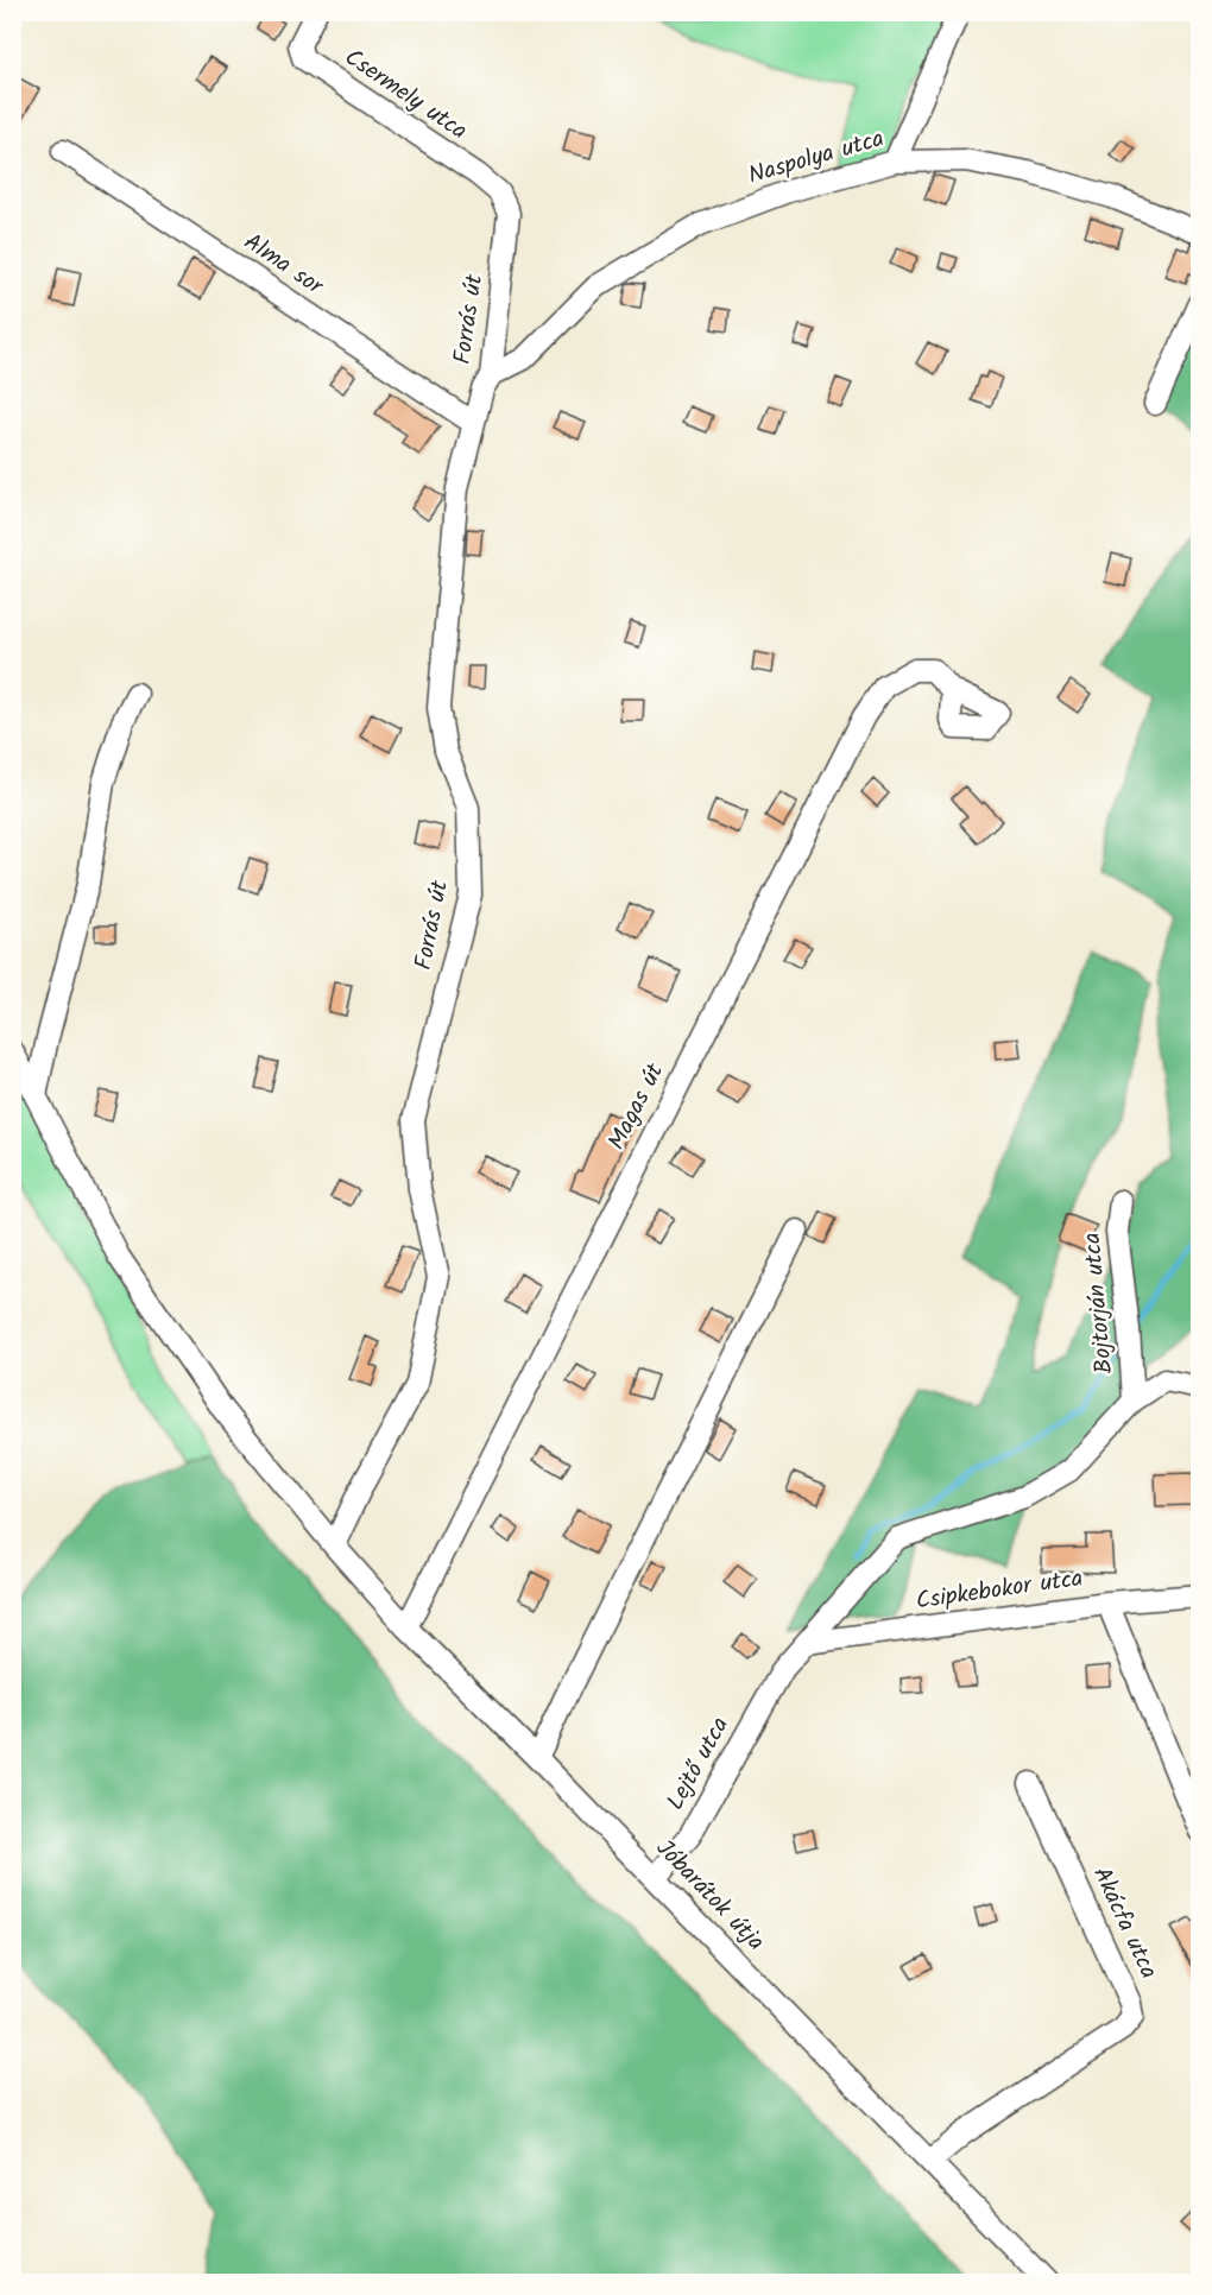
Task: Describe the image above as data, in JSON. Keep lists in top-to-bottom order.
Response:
{
  "streets": {
    "street": [
      "Csermely utca",
      "Naspolya utca",
      "Alma sor",
      "Forrás út",
      "Magas út",
      "Bojtorján utca",
      "Csipkebokor utca",
      "Lejtő utca",
      "Jóbarátok útja",
      "Akácfa utca"
    ]
  },
  "crossings": [
    ["Csermely utca", "Forrás út"],
    ["Naspolya utca", "Forrás út"],
    ["Alma sor", "Forrás út"],
    ["Forrás út", "Jóbarátok útja"],
    ["Magas út", "Jóbarátok útja"],
    ["Bojtorján utca", "Lejtő utca"],
    ["Csipkebokor utca", "Lejtő utca"],
    ["Lejtő utca", "Jóbarátok útja"],
    ["Jóbarátok útja", "Akácfa utca"]
  ]
}
